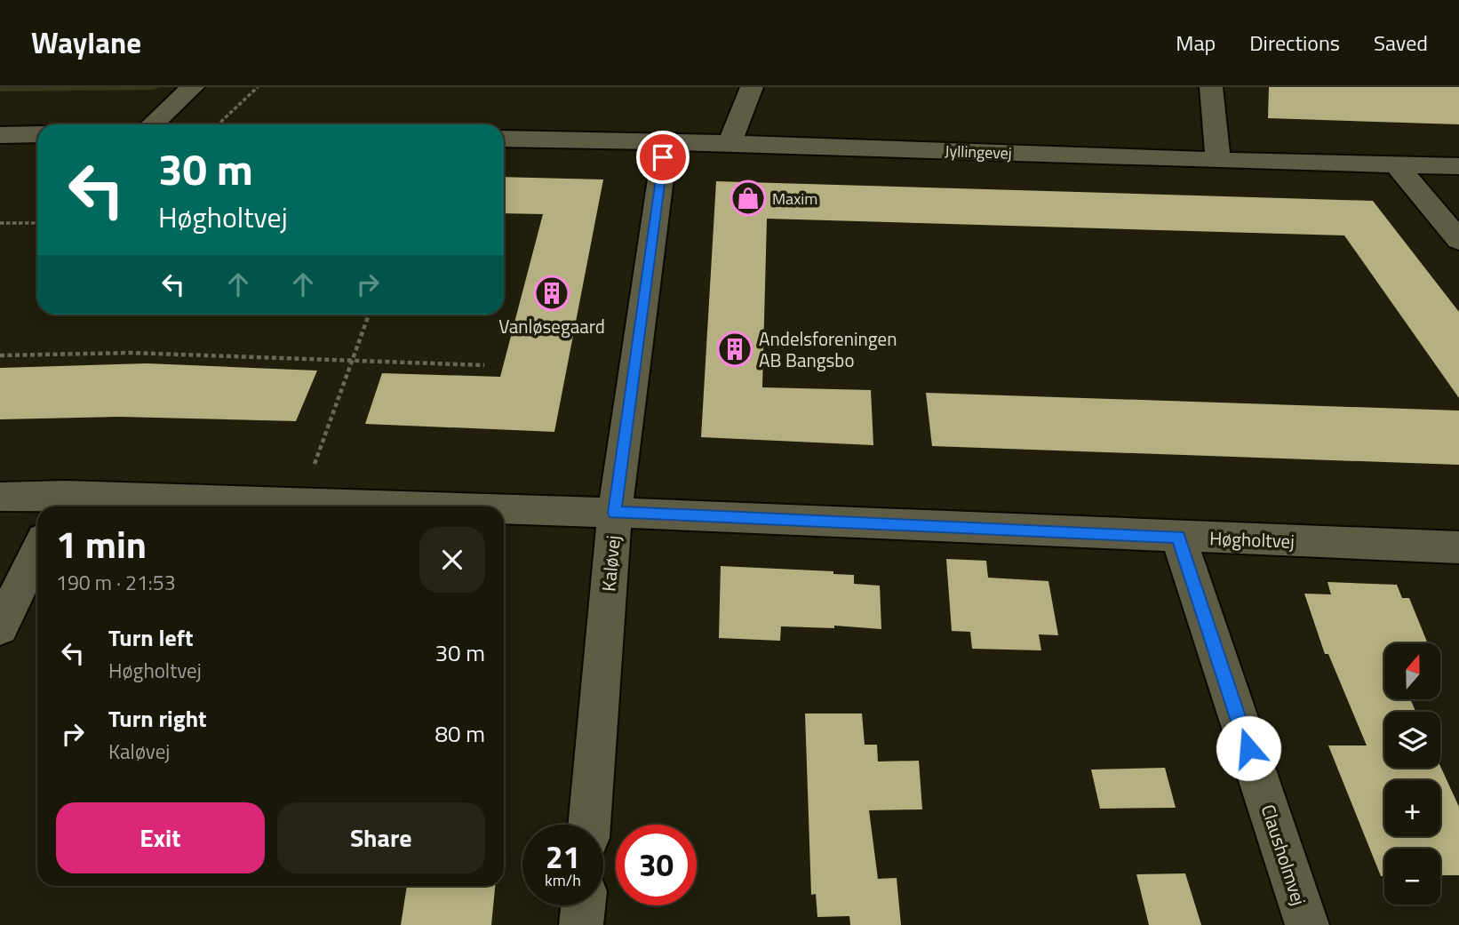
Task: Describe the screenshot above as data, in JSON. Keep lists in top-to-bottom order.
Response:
{
  "streets": {
    "street": [
      "Jyllingevej",
      "Høgholtvej",
      "Kaløvej",
      "Clausholmvej"
    ]
  },
  "crossings": [
    ["Jyllingevej", "Kaløvej"],
    ["Høgholtvej", "Kaløvej"],
    ["Høgholtvej", "Clausholmvej"]
  ],
  "places": {
    "shop": ["Maxim"],
    "building": ["Vanløsegaard", "Andelsforeningen AB Bangsbo"]
  },
  "north": "top",
  "page": {
    "header": "Waylane",
    "nav": ["Map", "Directions", "Saved"],
    "turn": ["30 m", "Høgholtvej"],
    "heading": ["1 min", "190 m · 21:53"],
    "list": [
      {
        "name": "Turn left",
        "note": "Høgholtvej",
        "value": "30 m"
      },
      {
        "name": "Turn right",
        "note": "Kaløvej",
        "value": "80 m"
      }
    ],
    "map_buttons": ["+", "−"],
    "buttons": ["Exit", "Share"],
    "speed": "21 km/h",
    "limit": "30"
  }
}
